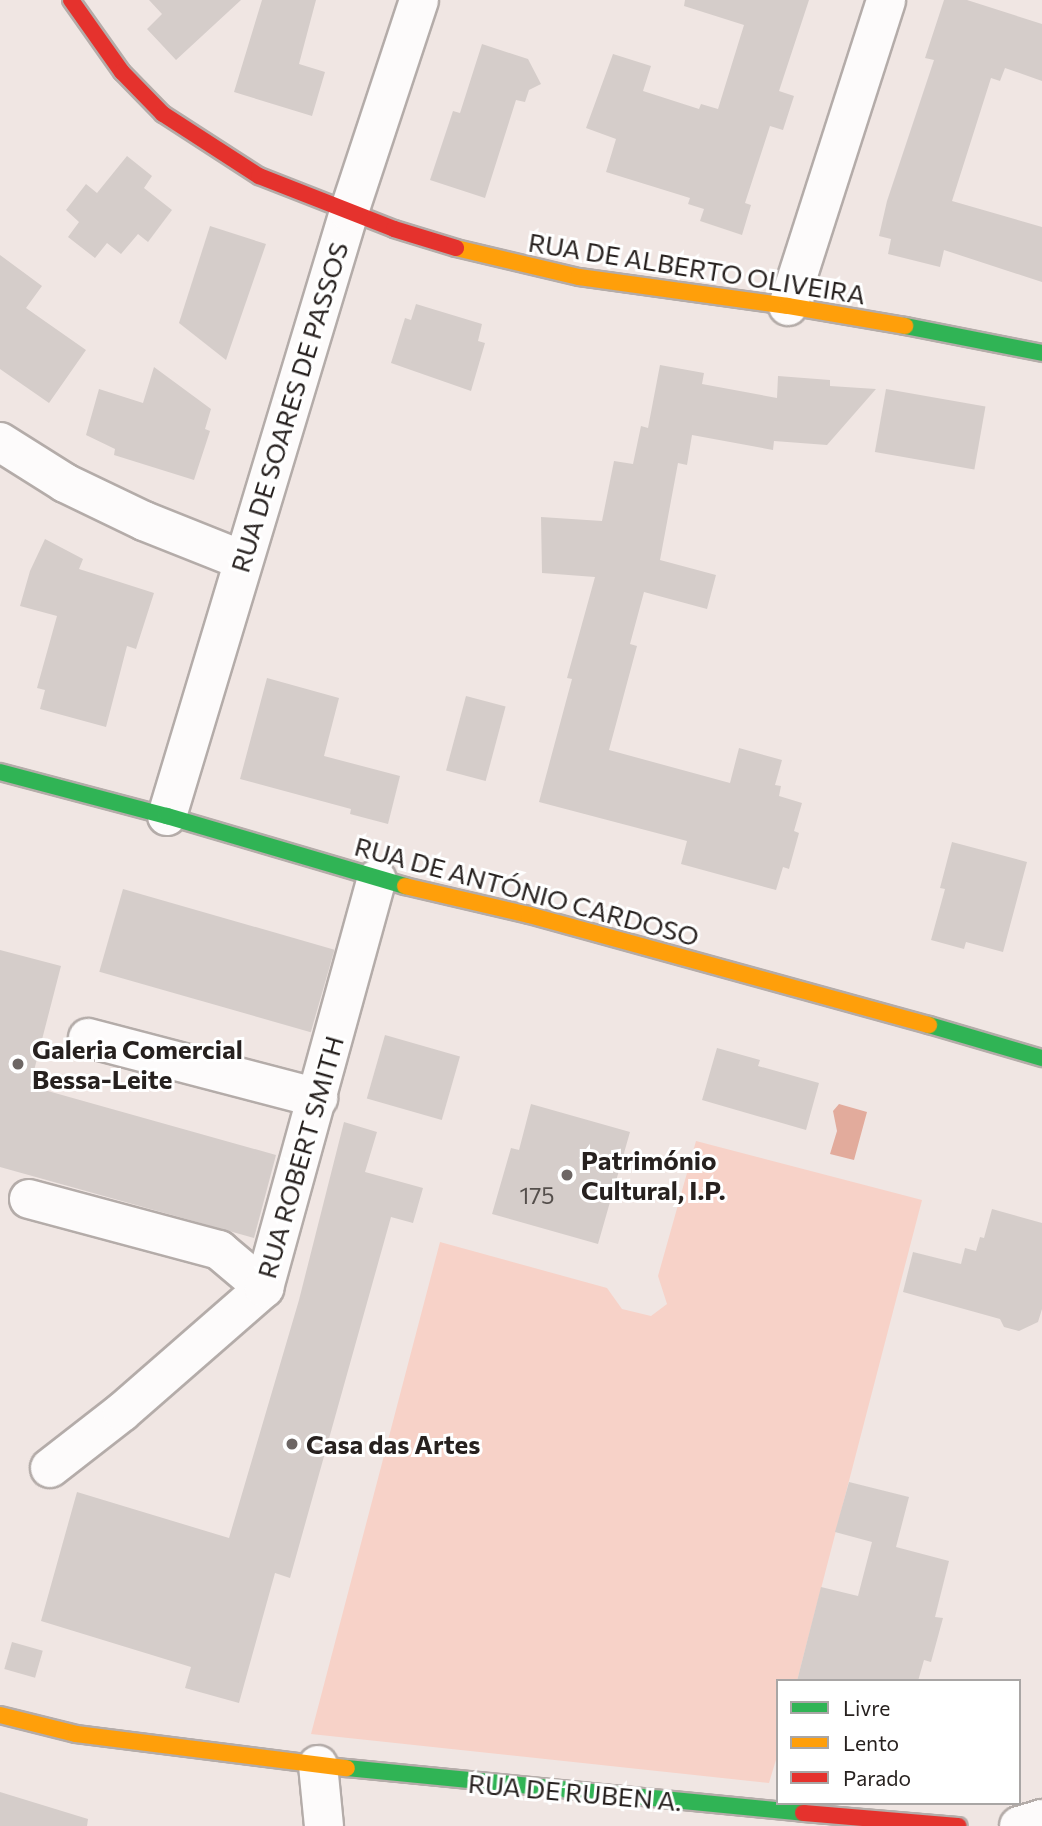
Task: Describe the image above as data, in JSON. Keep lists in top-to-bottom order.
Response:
{
  "streets": {
    "street": [
      "RUA DE ALBERTO OLIVEIRA",
      "RUA DE SOARES DE PASSOS",
      "RUA DE ANTÓNIO CARDOSO",
      "RUA ROBERT SMITH",
      "RUA DE RUBEN A."
    ]
  },
  "crossings": [
    ["RUA DE ALBERTO OLIVEIRA", "RUA DE SOARES DE PASSOS"],
    ["RUA DE SOARES DE PASSOS", "RUA DE ANTÓNIO CARDOSO"],
    ["RUA DE ANTÓNIO CARDOSO", "RUA ROBERT SMITH"]
  ],
  "places": ["Galeria Comercial Bessa-Leite", "Património Cultural, I.P.", "Casa das Artes"],
  "house_numbers": ["175"],
  "legend": ["Livre", "Lento", "Parado"]
}
